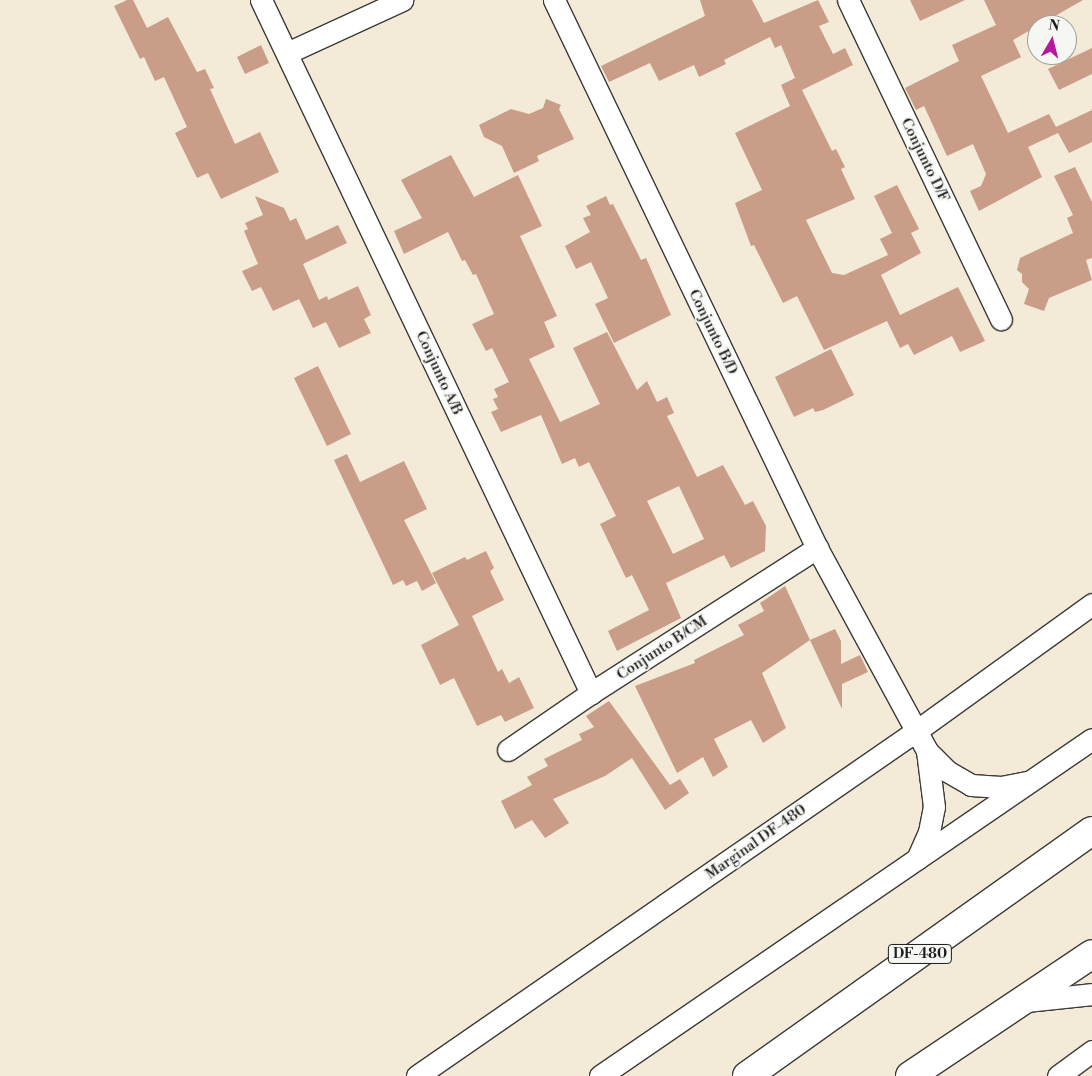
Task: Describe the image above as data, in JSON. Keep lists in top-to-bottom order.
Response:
{
  "streets": {
    "main road": ["DF-480"],
    "street": [
      "Conjunto D/F",
      "Conjunto B/D",
      "Conjunto A/B",
      "Conjunto B/CM",
      "Marginal DF-480"
    ]
  },
  "crossings": [
    ["Conjunto B/D", "Conjunto B/CM"],
    ["Conjunto B/D", "Marginal DF-480"],
    ["Conjunto A/B", "Conjunto B/CM"]
  ],
  "north": "top"
}
